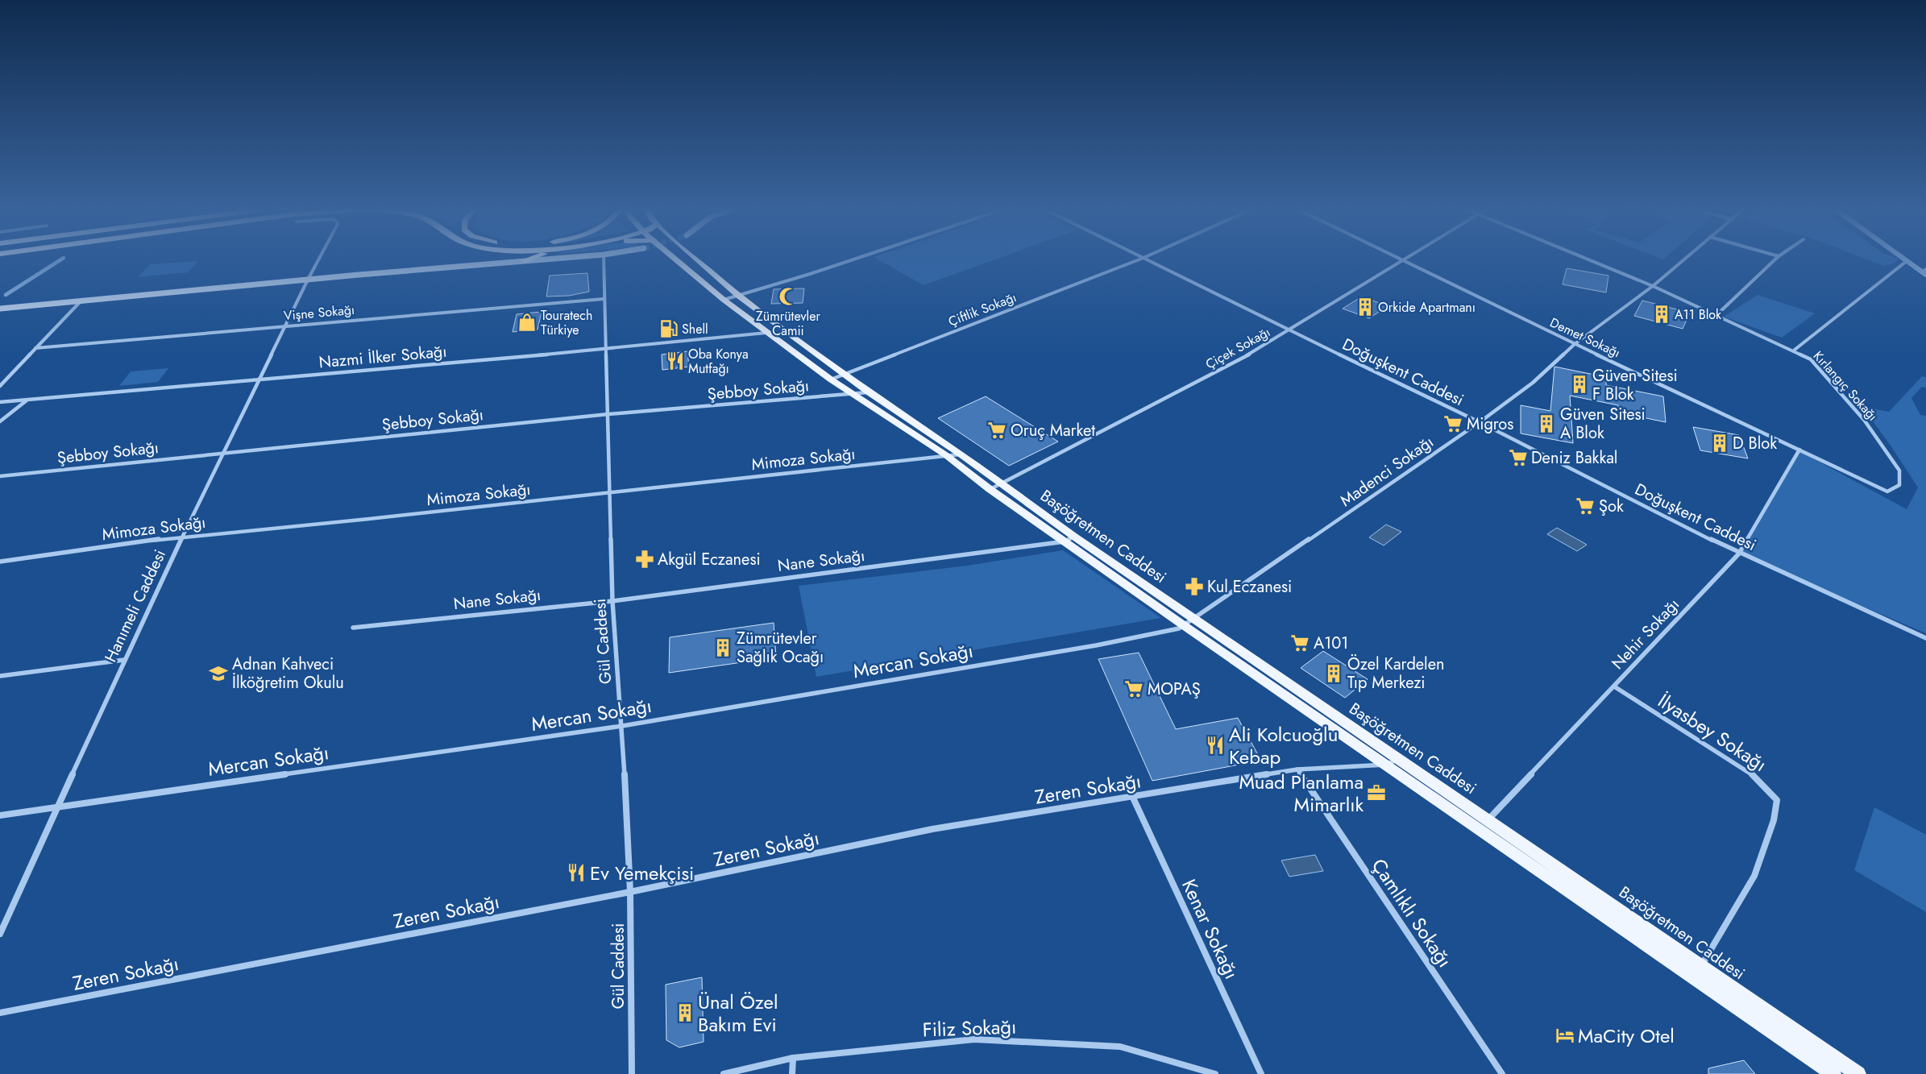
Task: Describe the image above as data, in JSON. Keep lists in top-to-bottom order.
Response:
{
  "streets": {
    "main road": ["Başöğretmen Caddesi"],
    "street": [
      "Çiftlik Sokağı",
      "Vişne Sokağı",
      "Demet Sokağı",
      "Çiçek Sokağı",
      "Nazmi İlker Sokağı",
      "Doğuşkent Caddesi",
      "Kırlangıç Sokağı",
      "Şebboy Sokağı",
      "Mimoza Sokağı",
      "Madenci Sokağı",
      "Nane Sokağı",
      "Hanımeli Caddesi",
      "Nehir Sokağı",
      "Gül Caddesi",
      "Mercan Sokağı",
      "İlyasbey Sokağı",
      "Zeren Sokağı",
      "Çamlıklı Sokağı",
      "Kenar Sokağı",
      "Filiz Sokağı"
    ]
  },
  "crossings": [
    ["Çiftlik Sokağı", "Başöğretmen Caddesi"],
    ["Vişne Sokağı", "Hanımeli Caddesi"],
    ["Vişne Sokağı", "Gül Caddesi"],
    ["Demet Sokağı", "Çiçek Sokağı"],
    ["Demet Sokağı", "Kırlangıç Sokağı"],
    ["Demet Sokağı", "Madenci Sokağı"],
    ["Demet Sokağı", "Nehir Sokağı"],
    ["Çiçek Sokağı", "Doğuşkent Caddesi"],
    ["Çiçek Sokağı", "Başöğretmen Caddesi"],
    ["Nazmi İlker Sokağı", "Başöğretmen Caddesi"],
    ["Nazmi İlker Sokağı", "Hanımeli Caddesi"],
    ["Nazmi İlker Sokağı", "Gül Caddesi"],
    ["Doğuşkent Caddesi", "Madenci Sokağı"],
    ["Doğuşkent Caddesi", "Nehir Sokağı"],
    ["Kırlangıç Sokağı", "Madenci Sokağı"],
    ["Şebboy Sokağı", "Başöğretmen Caddesi"],
    ["Şebboy Sokağı", "Hanımeli Caddesi"],
    ["Şebboy Sokağı", "Gül Caddesi"],
    ["Mimoza Sokağı", "Başöğretmen Caddesi"],
    ["Mimoza Sokağı", "Hanımeli Caddesi"],
    ["Mimoza Sokağı", "Gül Caddesi"],
    ["Madenci Sokağı", "Başöğretmen Caddesi"],
    ["Madenci Sokağı", "Mercan Sokağı"],
    ["Başöğretmen Caddesi", "Nane Sokağı"],
    ["Başöğretmen Caddesi", "Nehir Sokağı"],
    ["Başöğretmen Caddesi", "Mercan Sokağı"],
    ["Başöğretmen Caddesi", "İlyasbey Sokağı"],
    ["Başöğretmen Caddesi", "Zeren Sokağı"],
    ["Nane Sokağı", "Gül Caddesi"],
    ["Hanımeli Caddesi", "Mercan Sokağı"],
    ["Nehir Sokağı", "İlyasbey Sokağı"],
    ["Gül Caddesi", "Mercan Sokağı"],
    ["Gül Caddesi", "Zeren Sokağı"],
    ["Zeren Sokağı", "Çamlıklı Sokağı"],
    ["Zeren Sokağı", "Kenar Sokağı"]
  ],
  "places": {
    "mosque": ["Zümrütevler Camii"],
    "building": [
      "Orkide Apartmanı",
      "A11 Blok",
      "Güven Sitesi F Blok",
      "Güven Sitesi A Blok",
      "D Blok",
      "Zümrütevler Sağlık Ocağı",
      "Özel Kardelen Tıp Merkezi",
      "Ünal Özel Bakım Evi"
    ],
    "shop": ["Touratech Türkiye"],
    "fuel station": ["Shell"],
    "restaurant": ["Oba Konya Mutfağı", "Ali Kolcuoğlu Kebap", "Ev Yemekçisi"],
    "supermarket": [
      "Migros",
      "Oruç Market",
      "Deniz Bakkal",
      "Şok",
      "A101",
      "MOPAŞ"
    ],
    "pharmacy": ["Akgül Eczanesi", "Kul Eczanesi"],
    "school or university": ["Adnan Kahveci İlköğretim Okulu"],
    "office": ["Muad Planlama Mimarlık"],
    "hotel": ["MaCity Otel"]
  }
}
